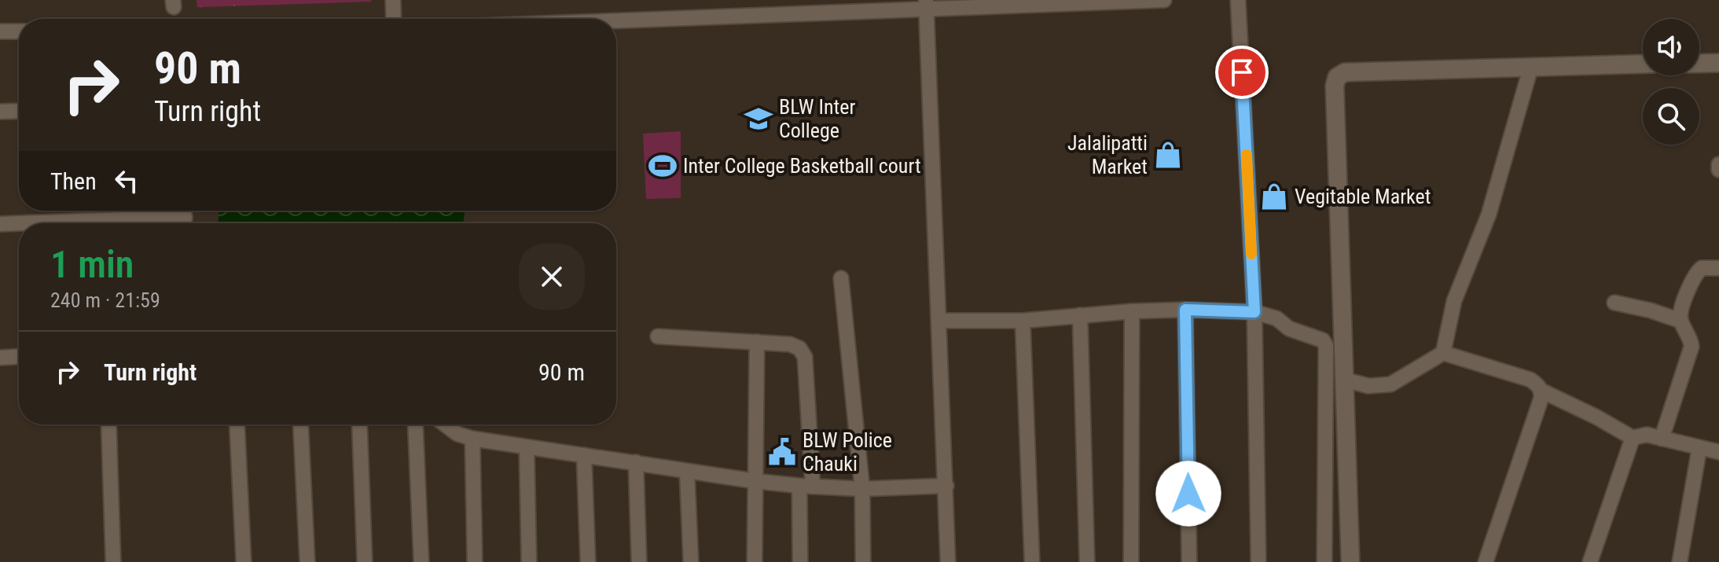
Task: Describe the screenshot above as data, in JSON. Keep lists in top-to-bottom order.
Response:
{
  "places": {
    "school or university": ["BLW Inter College"],
    "shop": ["Jalalipatti Market", "Vegitable Market"],
    "sports": ["Inter College Basketball court"],
    "public building": ["BLW Police Chauki"]
  },
  "page": {
    "turn": ["90 m", "Turn right"],
    "then": "Then",
    "heading": ["1 min", "240 m · 21:59"],
    "list": [
      {
        "name": "Turn right",
        "value": "90 m"
      }
    ]
  }
}
